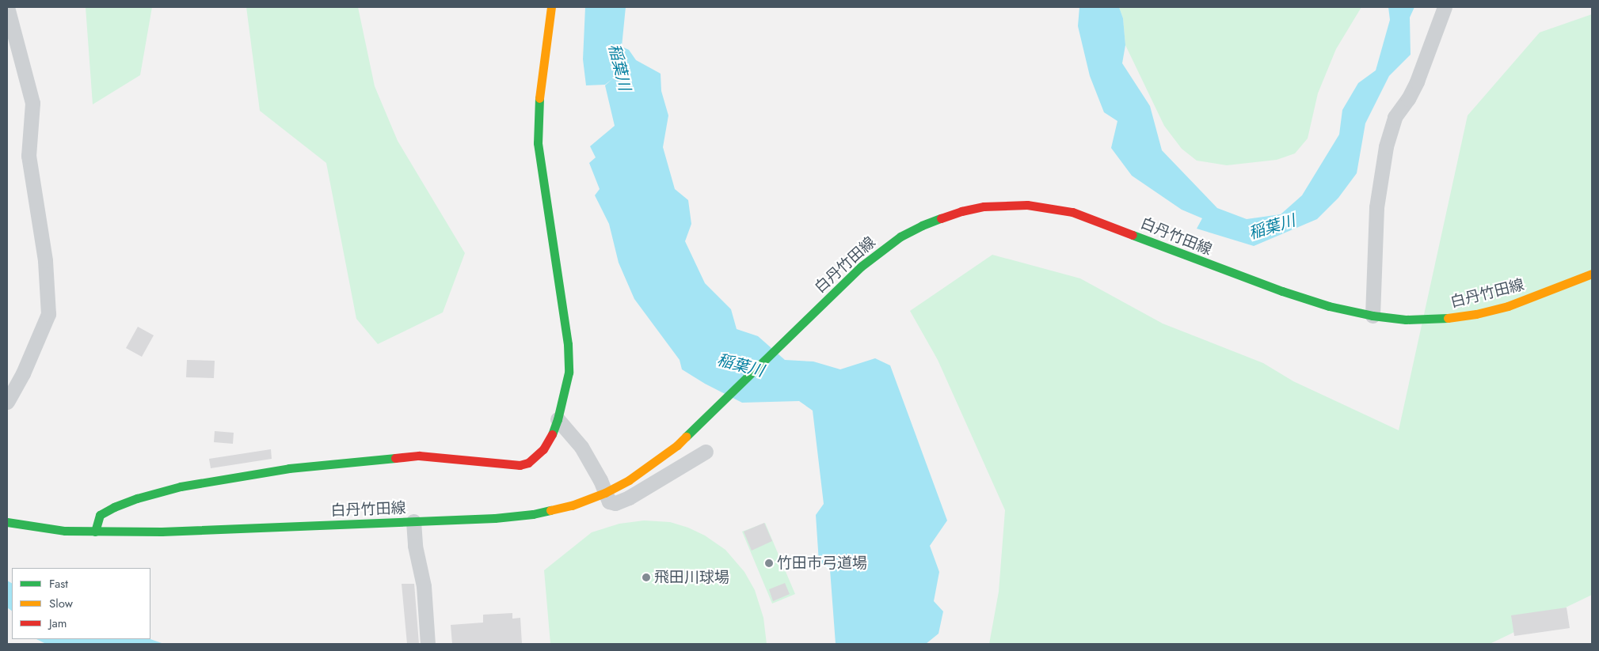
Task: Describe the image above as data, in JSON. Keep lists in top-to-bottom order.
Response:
{
  "streets": {
    "main road": ["白丹竹田線"]
  },
  "water": ["稲葉川"],
  "places": ["竹田市弓道場", "飛田川球場"],
  "legend": ["Fast", "Slow", "Jam"]
}
